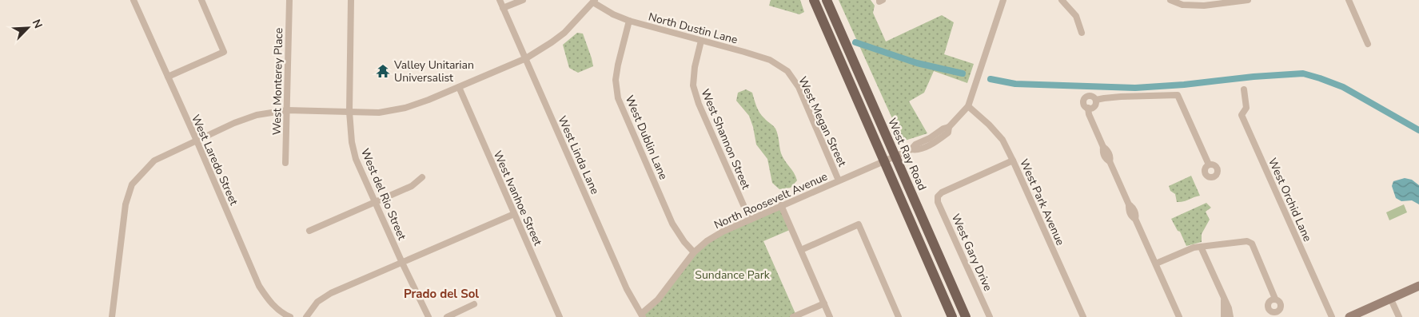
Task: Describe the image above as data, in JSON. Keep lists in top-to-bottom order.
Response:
{
  "streets": {
    "main road": ["West Ray Road"],
    "street": [
      "North Dustin Lane",
      "West Monterey Place",
      "West Megan Street",
      "West Dublin Lane",
      "West Shannon Street",
      "West Linda Lane",
      "West Laredo Street",
      "West del Rio Street",
      "West Ivanhoe Street",
      "West Orchid Lane",
      "North Roosevelt Avenue",
      "West Park Avenue",
      "West Gary Drive"
    ]
  },
  "crossings": [
    ["North Dustin Lane", "West Megan Street"],
    ["North Dustin Lane", "West Dublin Lane"],
    ["North Dustin Lane", "West Shannon Street"],
    ["West Megan Street", "North Roosevelt Avenue"],
    ["West Dublin Lane", "North Roosevelt Avenue"],
    ["West Shannon Street", "North Roosevelt Avenue"],
    ["West Ray Road", "North Roosevelt Avenue"],
    ["West Linda Lane", "North Roosevelt Avenue"],
    ["North Roosevelt Avenue", "West Park Avenue"],
    ["West Park Avenue", "West Gary Drive"]
  ],
  "districts": ["Prado del Sol"],
  "parks": ["Sundance Park"],
  "places": {
    "temple": ["Valley Unitarian Universalist"]
  },
  "north": "top right"
}
